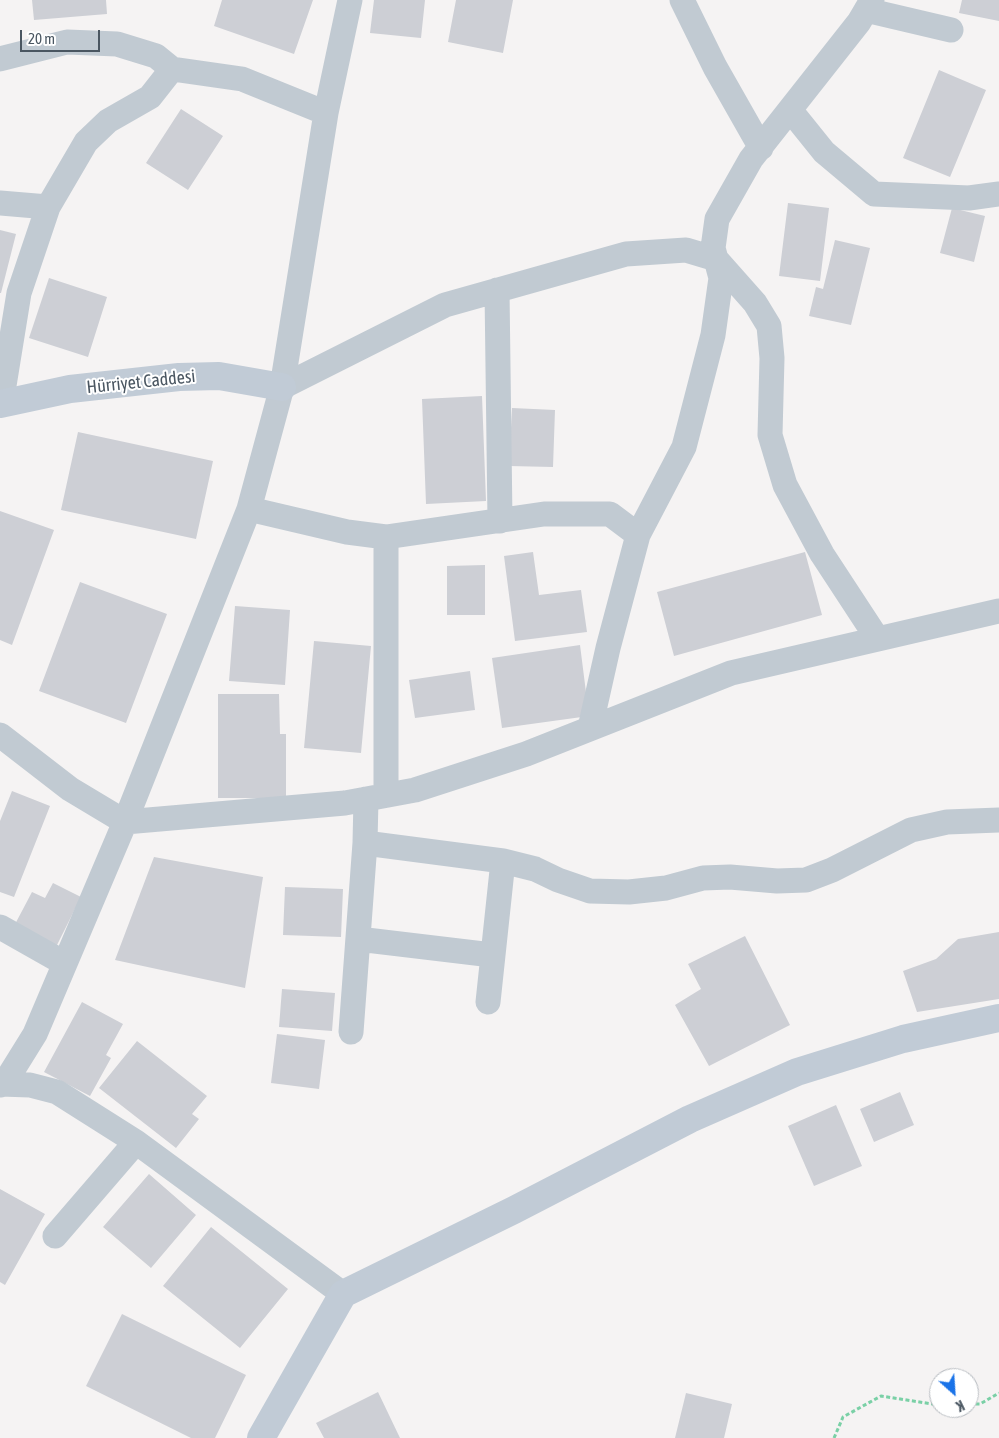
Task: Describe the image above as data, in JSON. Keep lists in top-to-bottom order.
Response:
{
  "streets": {
    "street": ["Hürriyet Caddesi"]
  },
  "scale_bar": "20 m",
  "north": "bottom right"
}
